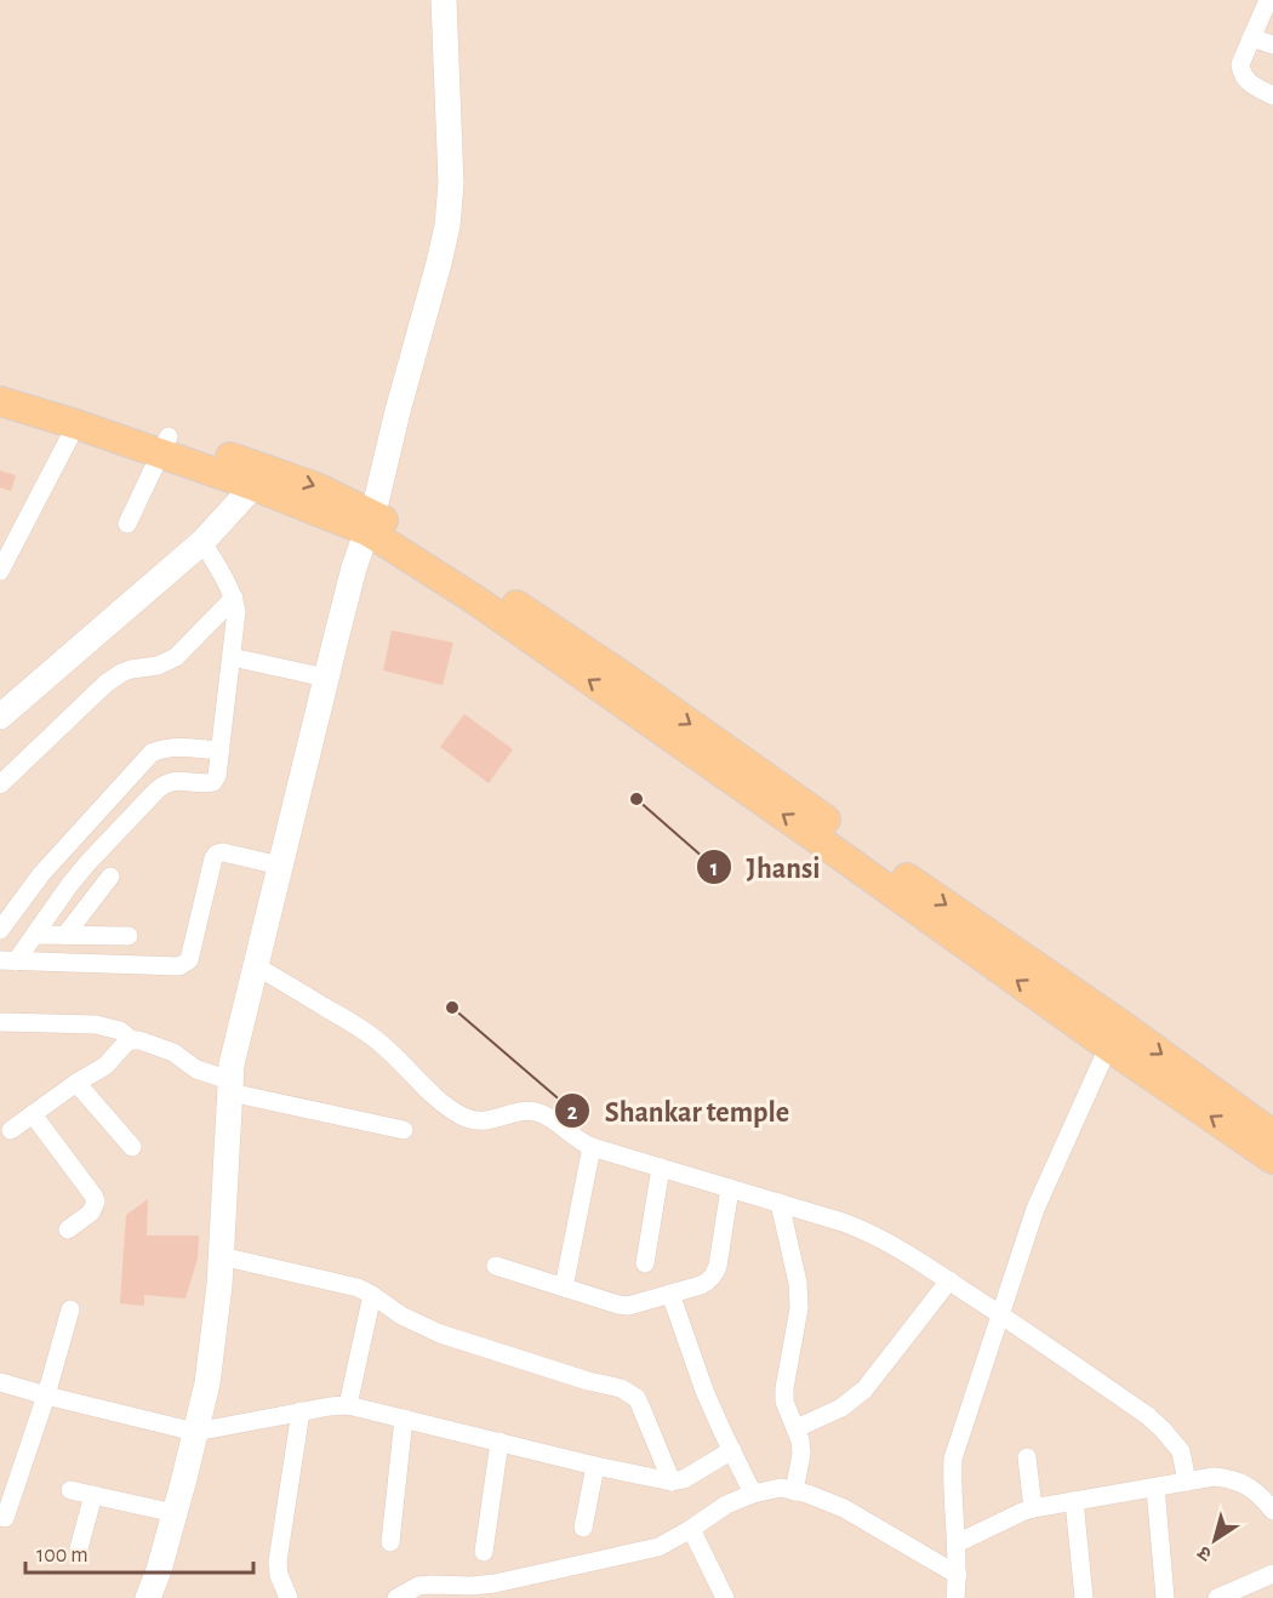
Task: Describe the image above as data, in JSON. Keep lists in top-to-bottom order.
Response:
{
  "places": ["Jhansi", "Shankar temple"],
  "scale_bar": "100 m",
  "north": "bottom left"
}
